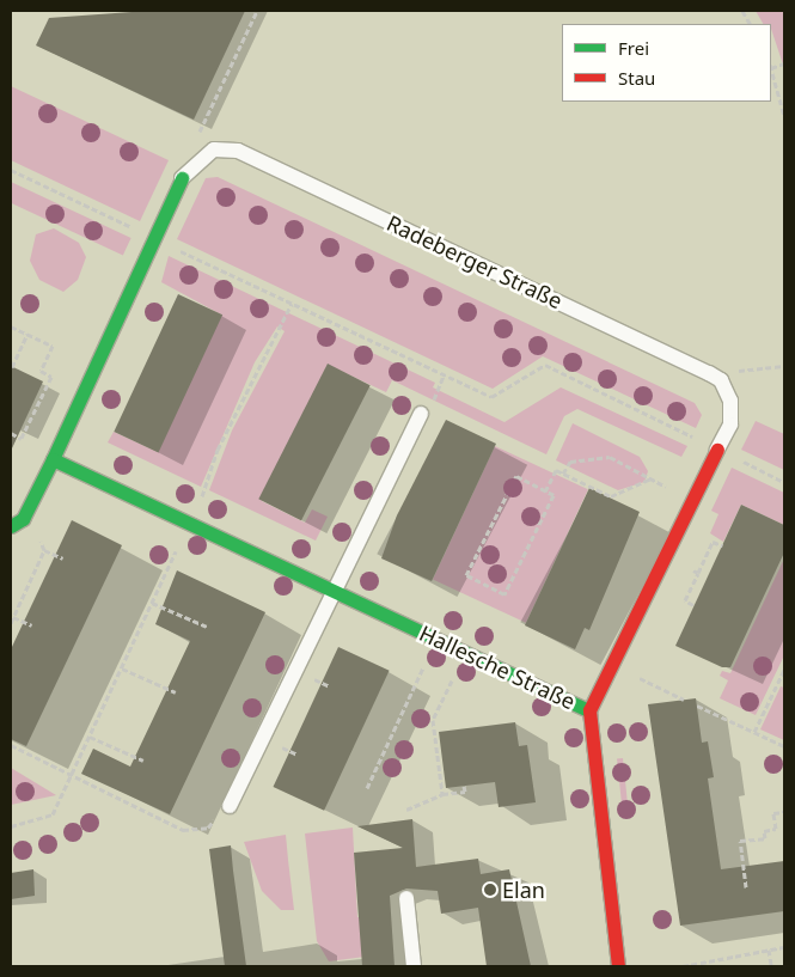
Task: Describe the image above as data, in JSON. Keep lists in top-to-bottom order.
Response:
{
  "streets": {
    "street": ["Radeberger Straße", "Hallesche Straße"]
  },
  "crossings": [
    ["Radeberger Straße", "Hallesche Straße"]
  ],
  "places": ["Elan"],
  "legend": ["Frei", "Stau"]
}
